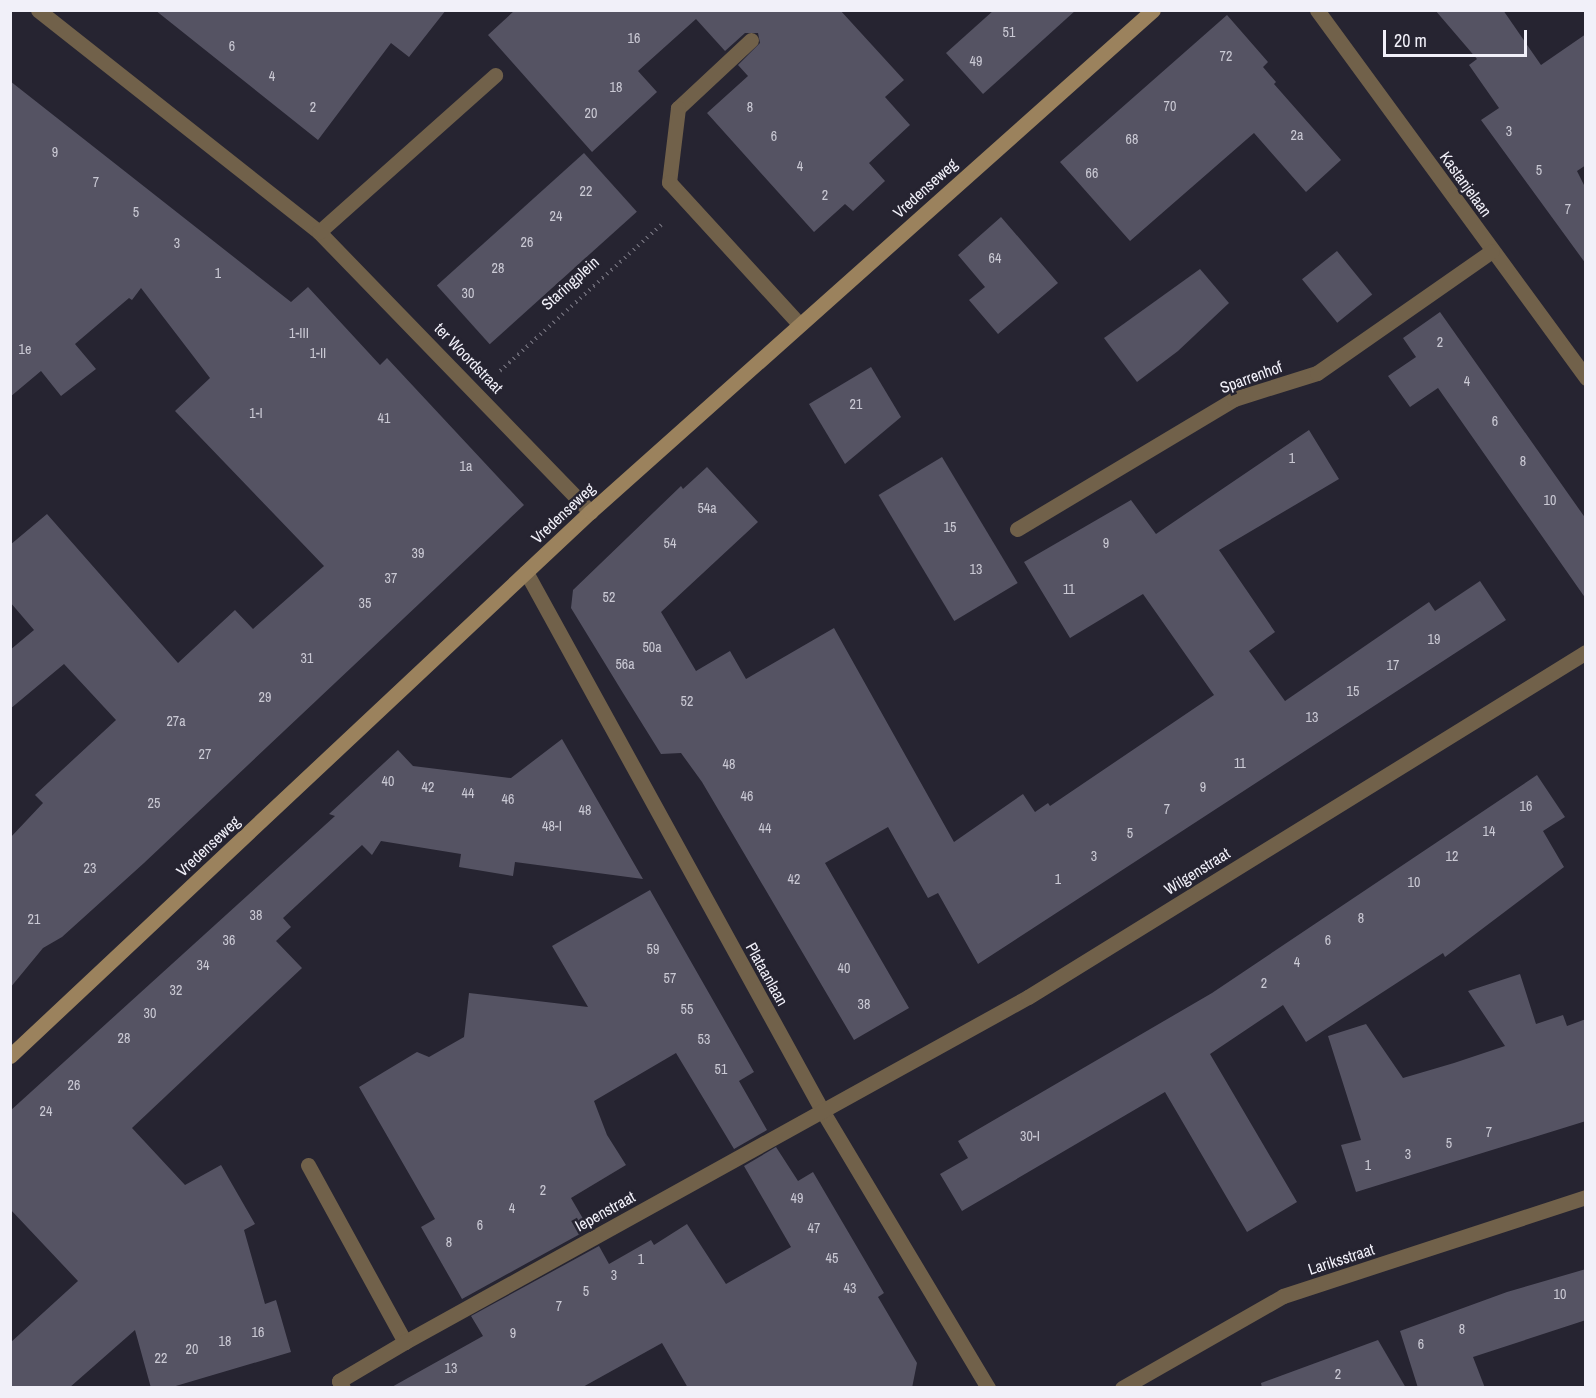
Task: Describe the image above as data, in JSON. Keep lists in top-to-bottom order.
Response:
{
  "streets": {
    "main road": ["Vredenseweg"],
    "street": [
      "Kastanjelaan",
      "ter Woordstraat",
      "Sparrenhof",
      "Wilgenstraat",
      "Plataanlaan",
      "Iepenstraat",
      "Lariksstraat"
    ],
    "path": ["Staringplein"]
  },
  "crossings": [
    ["Kastanjelaan", "Sparrenhof"],
    ["Vredenseweg", "ter Woordstraat"],
    ["Vredenseweg", "Plataanlaan"],
    ["Staringplein", "ter Woordstraat"],
    ["Wilgenstraat", "Plataanlaan"],
    ["Wilgenstraat", "Iepenstraat"],
    ["Plataanlaan", "Iepenstraat"]
  ],
  "house_numbers": [
    "51",
    "16",
    "6",
    "72",
    "49",
    "4",
    "18",
    "70",
    "2",
    "8",
    "20",
    "3",
    "2a",
    "6",
    "68",
    "9",
    "4",
    "5",
    "66",
    "7",
    "22",
    "2",
    "7",
    "5",
    "24",
    "26",
    "3",
    "64",
    "28",
    "1",
    "30",
    "1-III",
    "2",
    "1e",
    "1-II",
    "4",
    "21",
    "1-I",
    "41",
    "6",
    "1",
    "8",
    "1a",
    "10",
    "54a",
    "15",
    "54",
    "9",
    "39",
    "13",
    "37",
    "11",
    "52",
    "35",
    "19",
    "50a",
    "31",
    "56a",
    "17",
    "15",
    "29",
    "52",
    "13",
    "27a",
    "27",
    "11",
    "48",
    "40",
    "42",
    "9",
    "44",
    "46",
    "46",
    "25",
    "16",
    "7",
    "48",
    "48-I",
    "44",
    "14",
    "5",
    "3",
    "12",
    "23",
    "42",
    "1",
    "10",
    "38",
    "8",
    "21",
    "36",
    "6",
    "59",
    "4",
    "34",
    "40",
    "57",
    "2",
    "32",
    "38",
    "55",
    "30",
    "28",
    "53",
    "51",
    "26",
    "24",
    "7",
    "30-I",
    "5",
    "3",
    "1",
    "2",
    "49",
    "4",
    "6",
    "47",
    "8",
    "45",
    "1",
    "3",
    "43",
    "5",
    "10",
    "7",
    "8",
    "16",
    "9",
    "18",
    "6",
    "20",
    "22",
    "13",
    "2"
  ],
  "scale_bar": "20 m"
}
